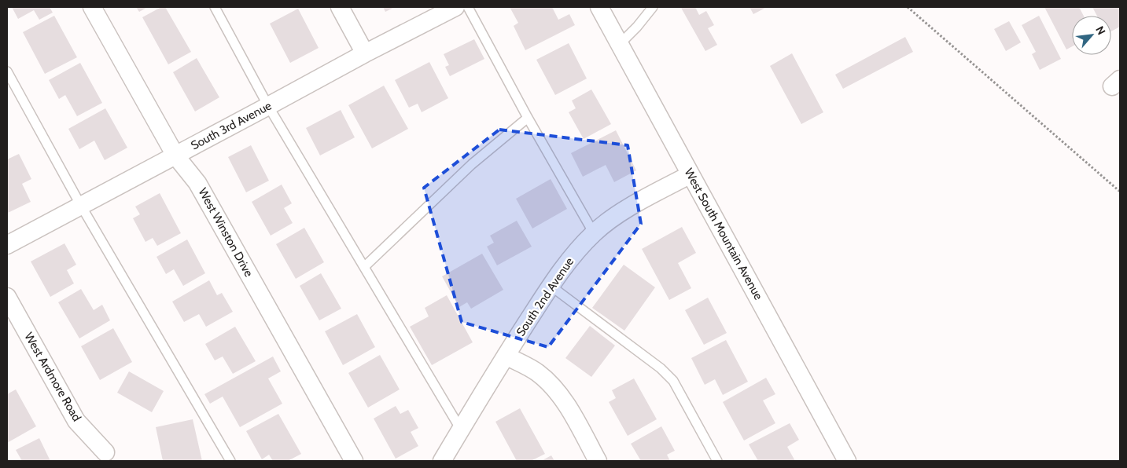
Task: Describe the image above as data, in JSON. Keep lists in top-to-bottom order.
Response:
{
  "streets": {
    "street": [
      "South 3rd Avenue",
      "West Winston Drive",
      "West South Mountain Avenue",
      "South 2nd Avenue",
      "West Ardmore Road"
    ]
  },
  "crossings": [
    ["South 3rd Avenue", "West Winston Drive"],
    ["West South Mountain Avenue", "South 2nd Avenue"]
  ],
  "north": "top right"
}
